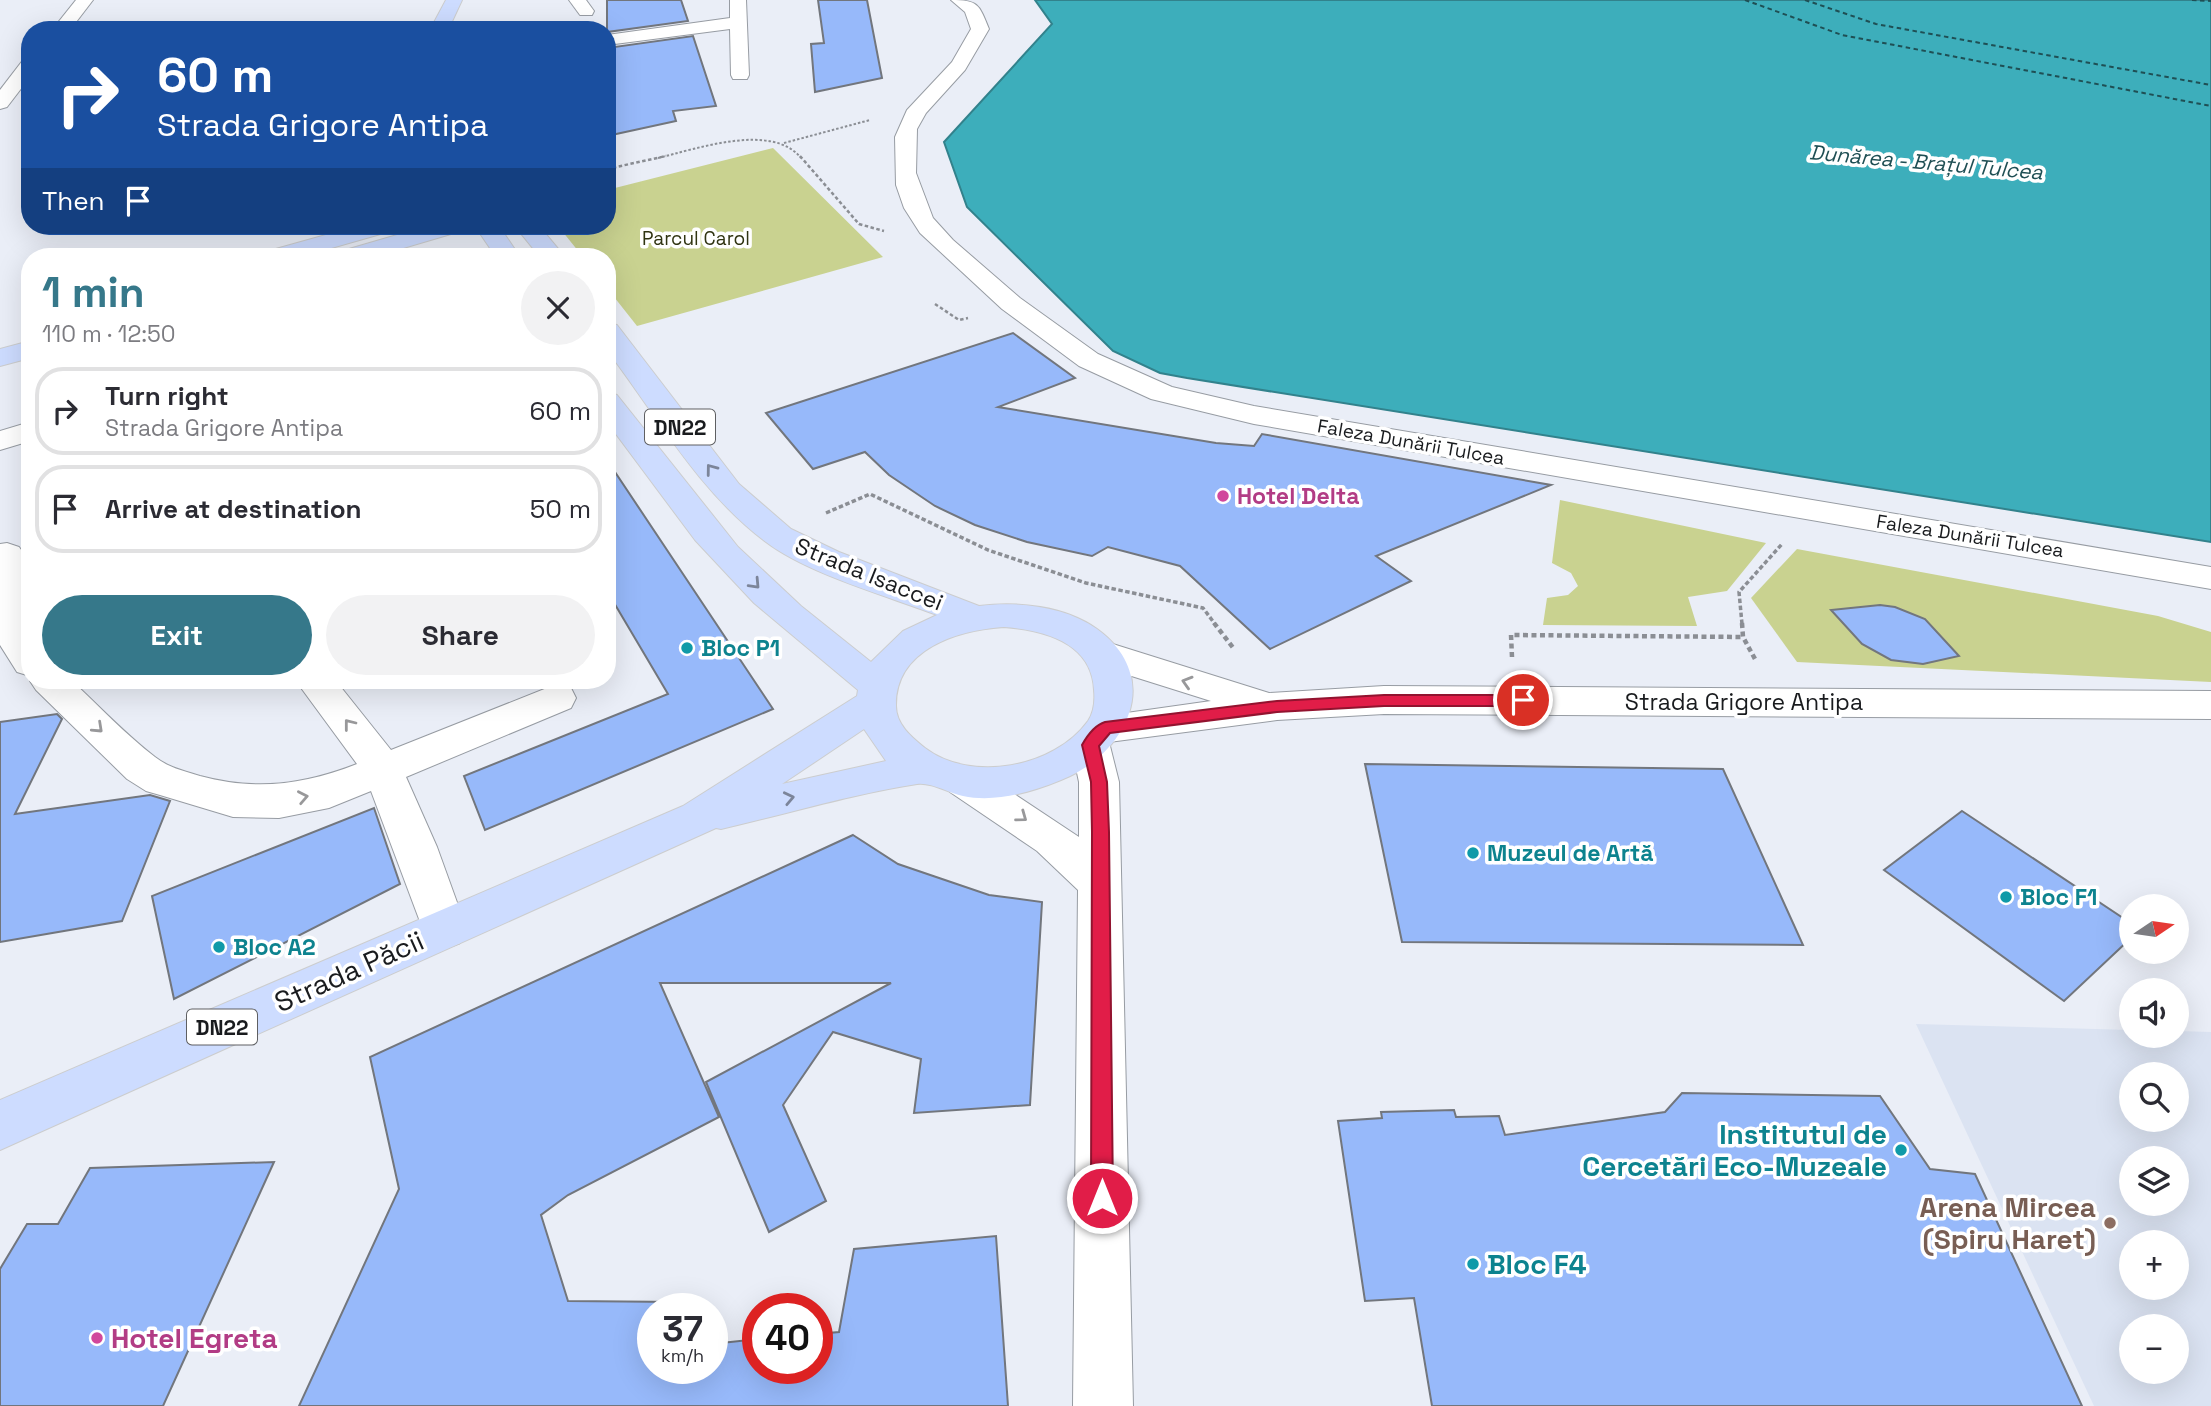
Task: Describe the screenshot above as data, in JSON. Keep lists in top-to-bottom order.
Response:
{
  "streets": {
    "main road": ["DN22", "Strada Isaccei", "Strada Păcii"],
    "street": ["Faleza Dunării Tulcea", "Strada Grigore Antipa"]
  },
  "crossings": [
    ["DN22", "Strada Isaccei"],
    ["DN22", "Strada Grigore Antipa"],
    ["DN22", "Strada Păcii"],
    ["Strada Isaccei", "Strada Grigore Antipa"],
    ["Strada Isaccei", "Strada Păcii"],
    ["Strada Grigore Antipa", "Strada Păcii"]
  ],
  "water": ["Dunărea - Brațul Tulcea"],
  "parks": ["Parcul Carol"],
  "places": [
    "Hotel Delta",
    "Bloc P1",
    "Muzeul de Artă",
    "Bloc F1",
    "Bloc A2",
    "Institutul de Cercetări Eco-Muzeale",
    "Arena Mircea (Spiru Haret)",
    "Bloc F4",
    "Hotel Egreta"
  ],
  "north": "right",
  "page": {
    "turn": ["60 m", "Strada Grigore Antipa"],
    "then": "Then",
    "heading": ["1 min", "110 m · 12:50"],
    "list": [
      {
        "name": "Turn right",
        "note": "Strada Grigore Antipa",
        "value": "60 m"
      },
      {
        "name": "Arrive at destination",
        "value": "50 m"
      }
    ],
    "buttons": ["Exit", "Share"],
    "map_buttons": ["+", "−"],
    "speed": "37 km/h",
    "limit": "40"
  }
}
